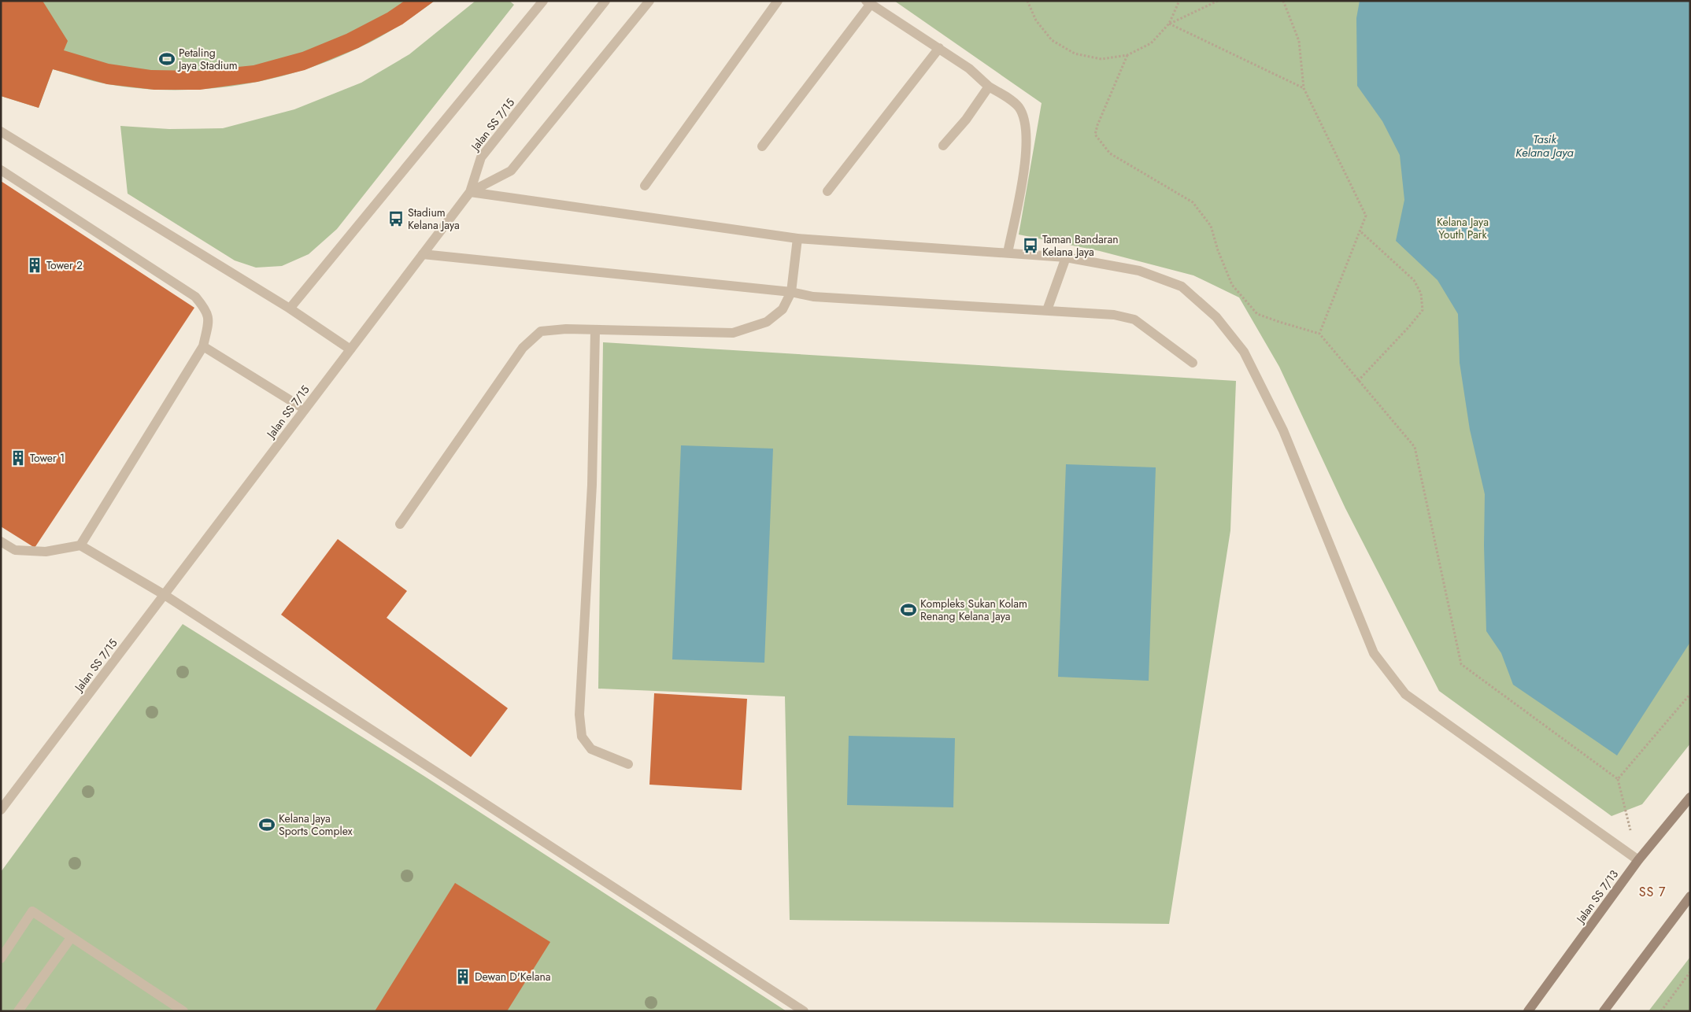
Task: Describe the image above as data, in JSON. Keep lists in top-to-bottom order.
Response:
{
  "streets": {
    "street": ["Jalan SS 7/15", "Jalan SS 7/13"]
  },
  "districts": ["SS 7"],
  "water": ["Tasik Kelana Jaya"],
  "parks": ["Kelana Jaya Youth Park"],
  "places": {
    "sports": ["Petaling Jaya Stadium", "Kompleks Sukan Kolam Renang Kelana Jaya", "Kelana Jaya Sports Complex"],
    "bus stop": ["Stadium Kelana Jaya", "Taman Bandaran Kelana Jaya"],
    "building": ["Tower 2", "Tower 1", "Dewan D'Kelana"]
  }
}
